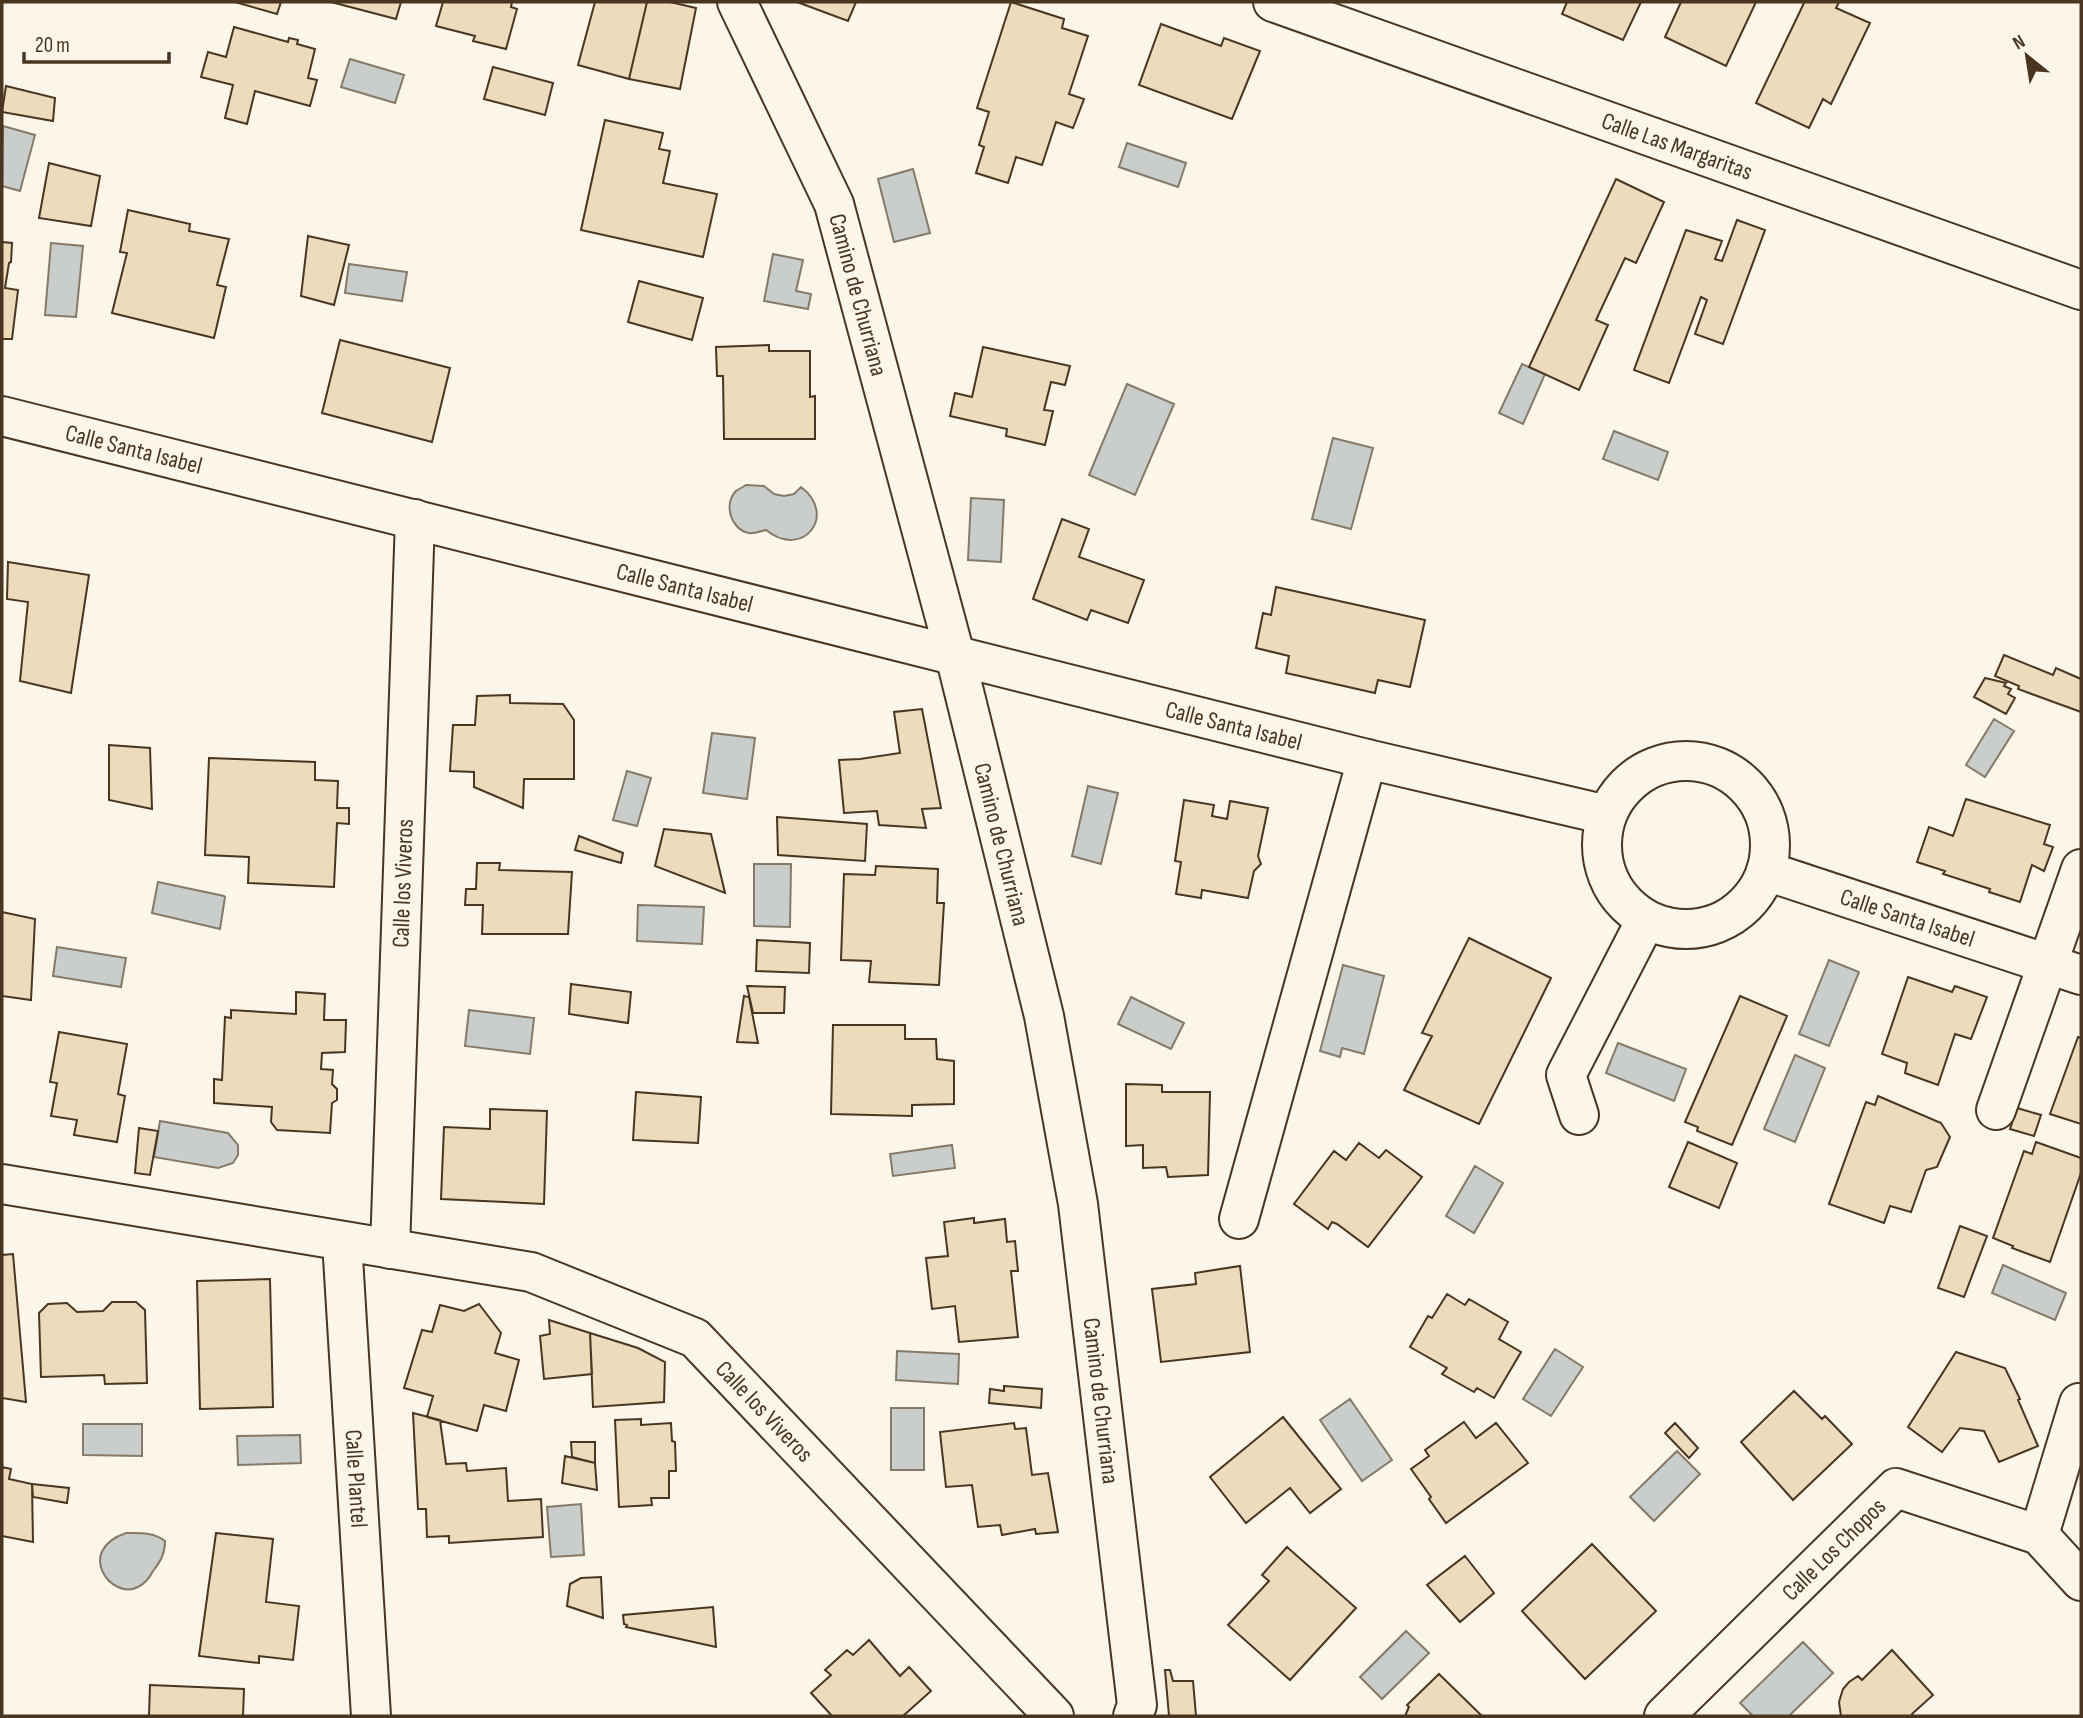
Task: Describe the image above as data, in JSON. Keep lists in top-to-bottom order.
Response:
{
  "streets": {
    "street": [
      "Calle Las Margaritas",
      "Camino de Churriana",
      "Calle Santa Isabel",
      "Calle los Viveros",
      "Calle Plantel",
      "Calle Los Chopos"
    ]
  },
  "crossings": [
    ["Camino de Churriana", "Calle Santa Isabel"],
    ["Calle Santa Isabel", "Calle los Viveros"],
    ["Calle los Viveros", "Calle Plantel"]
  ],
  "scale_bar": "20 m",
  "north": "top left"
}
